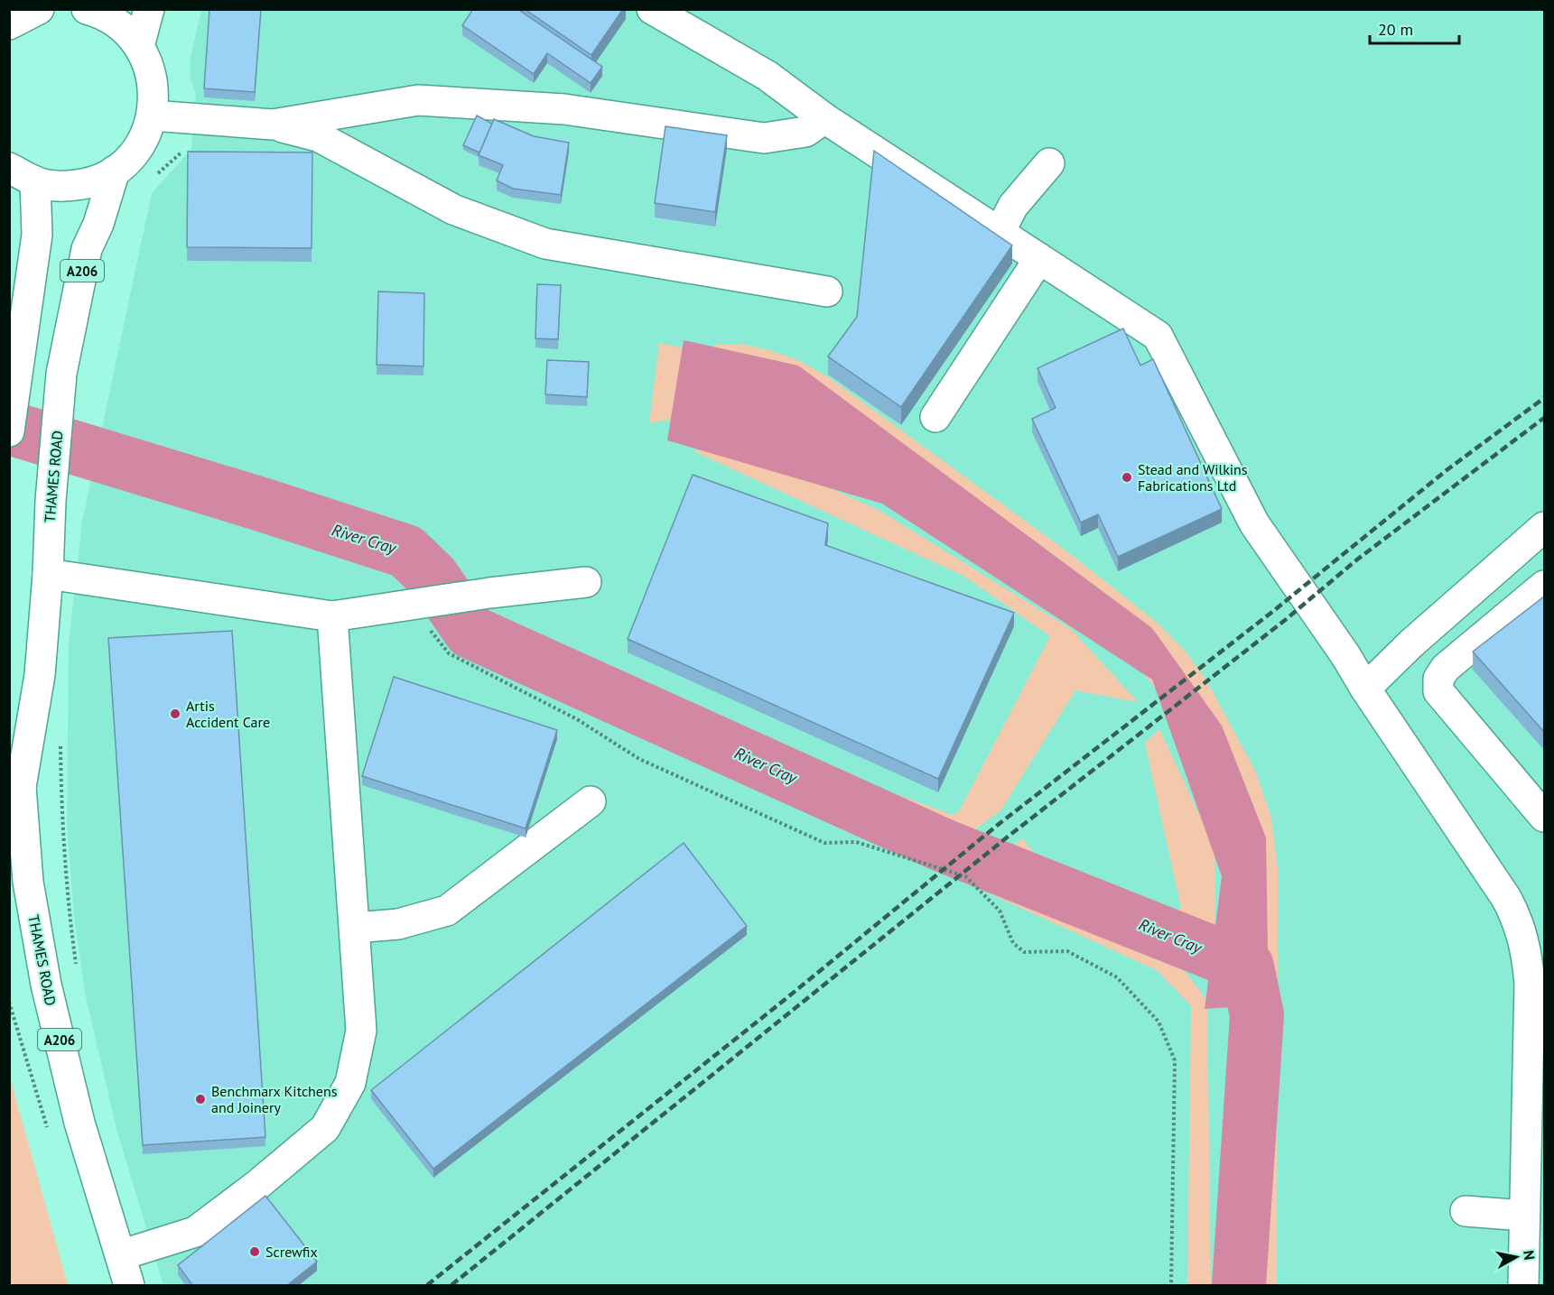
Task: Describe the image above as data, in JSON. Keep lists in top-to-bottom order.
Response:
{
  "streets": {
    "street": ["A206", "THAMES ROAD"]
  },
  "water": ["River Cray"],
  "places": [
    "Stead and Wilkins Fabrications Ltd",
    "Artis Accident Care",
    "Benchmarx Kitchens and Joinery",
    "Screwfix"
  ],
  "scale_bar": "20 m",
  "north": "right"
}
